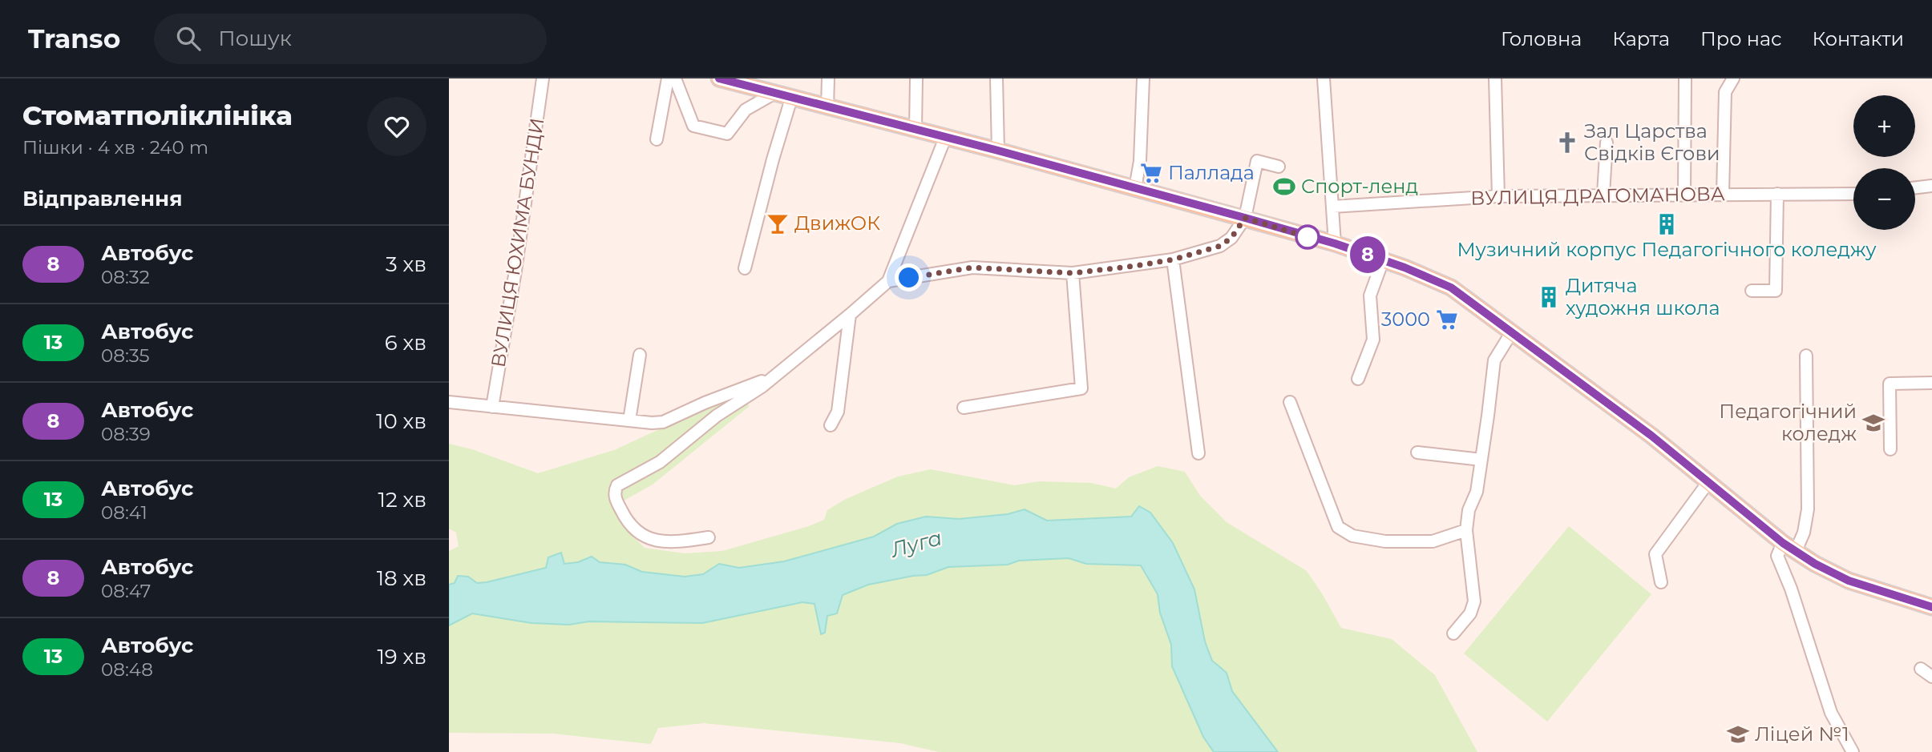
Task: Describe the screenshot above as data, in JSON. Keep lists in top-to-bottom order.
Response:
{
  "streets": {
    "street": ["ВУЛИЦЯ ДРАГОМАНОВА", "ВУЛИЦЯ ЮХИМА БУНДИ"]
  },
  "water": ["Луга"],
  "places": {
    "church": ["Зал Царства Свідків Єгови"],
    "supermarket": ["Паллада", "3000"],
    "sports": ["Спорт-ленд"],
    "bar": ["ДвижОК"],
    "building": ["Музичний корпус Педагогічного коледжу", "Дитяча художня школа"],
    "school or university": ["Педагогічний коледж", "Ліцей №1"]
  },
  "lines": ["bus line 8"],
  "page": {
    "header": "Transo",
    "search": "Пошук",
    "nav": [
      "Головна",
      "Карта",
      "Про нас",
      "Контакти"
    ],
    "heading": [
      ["Стоматполіклініка", "Пішки · 4 хв · 240 m"],
      "Відправлення"
    ],
    "on_map": "8",
    "map_buttons": ["+", "−"],
    "list": [
      {
        "mark": "8",
        "name": "Автобус",
        "note": "08:32",
        "value": "3 хв"
      },
      {
        "mark": "13",
        "name": "Автобус",
        "note": "08:35",
        "value": "6 хв"
      },
      {
        "mark": "8",
        "name": "Автобус",
        "note": "08:39",
        "value": "10 хв"
      },
      {
        "mark": "13",
        "name": "Автобус",
        "note": "08:41",
        "value": "12 хв"
      },
      {
        "mark": "8",
        "name": "Автобус",
        "note": "08:47",
        "value": "18 хв"
      },
      {
        "mark": "13",
        "name": "Автобус",
        "note": "08:48",
        "value": "19 хв"
      }
    ]
  }
}
